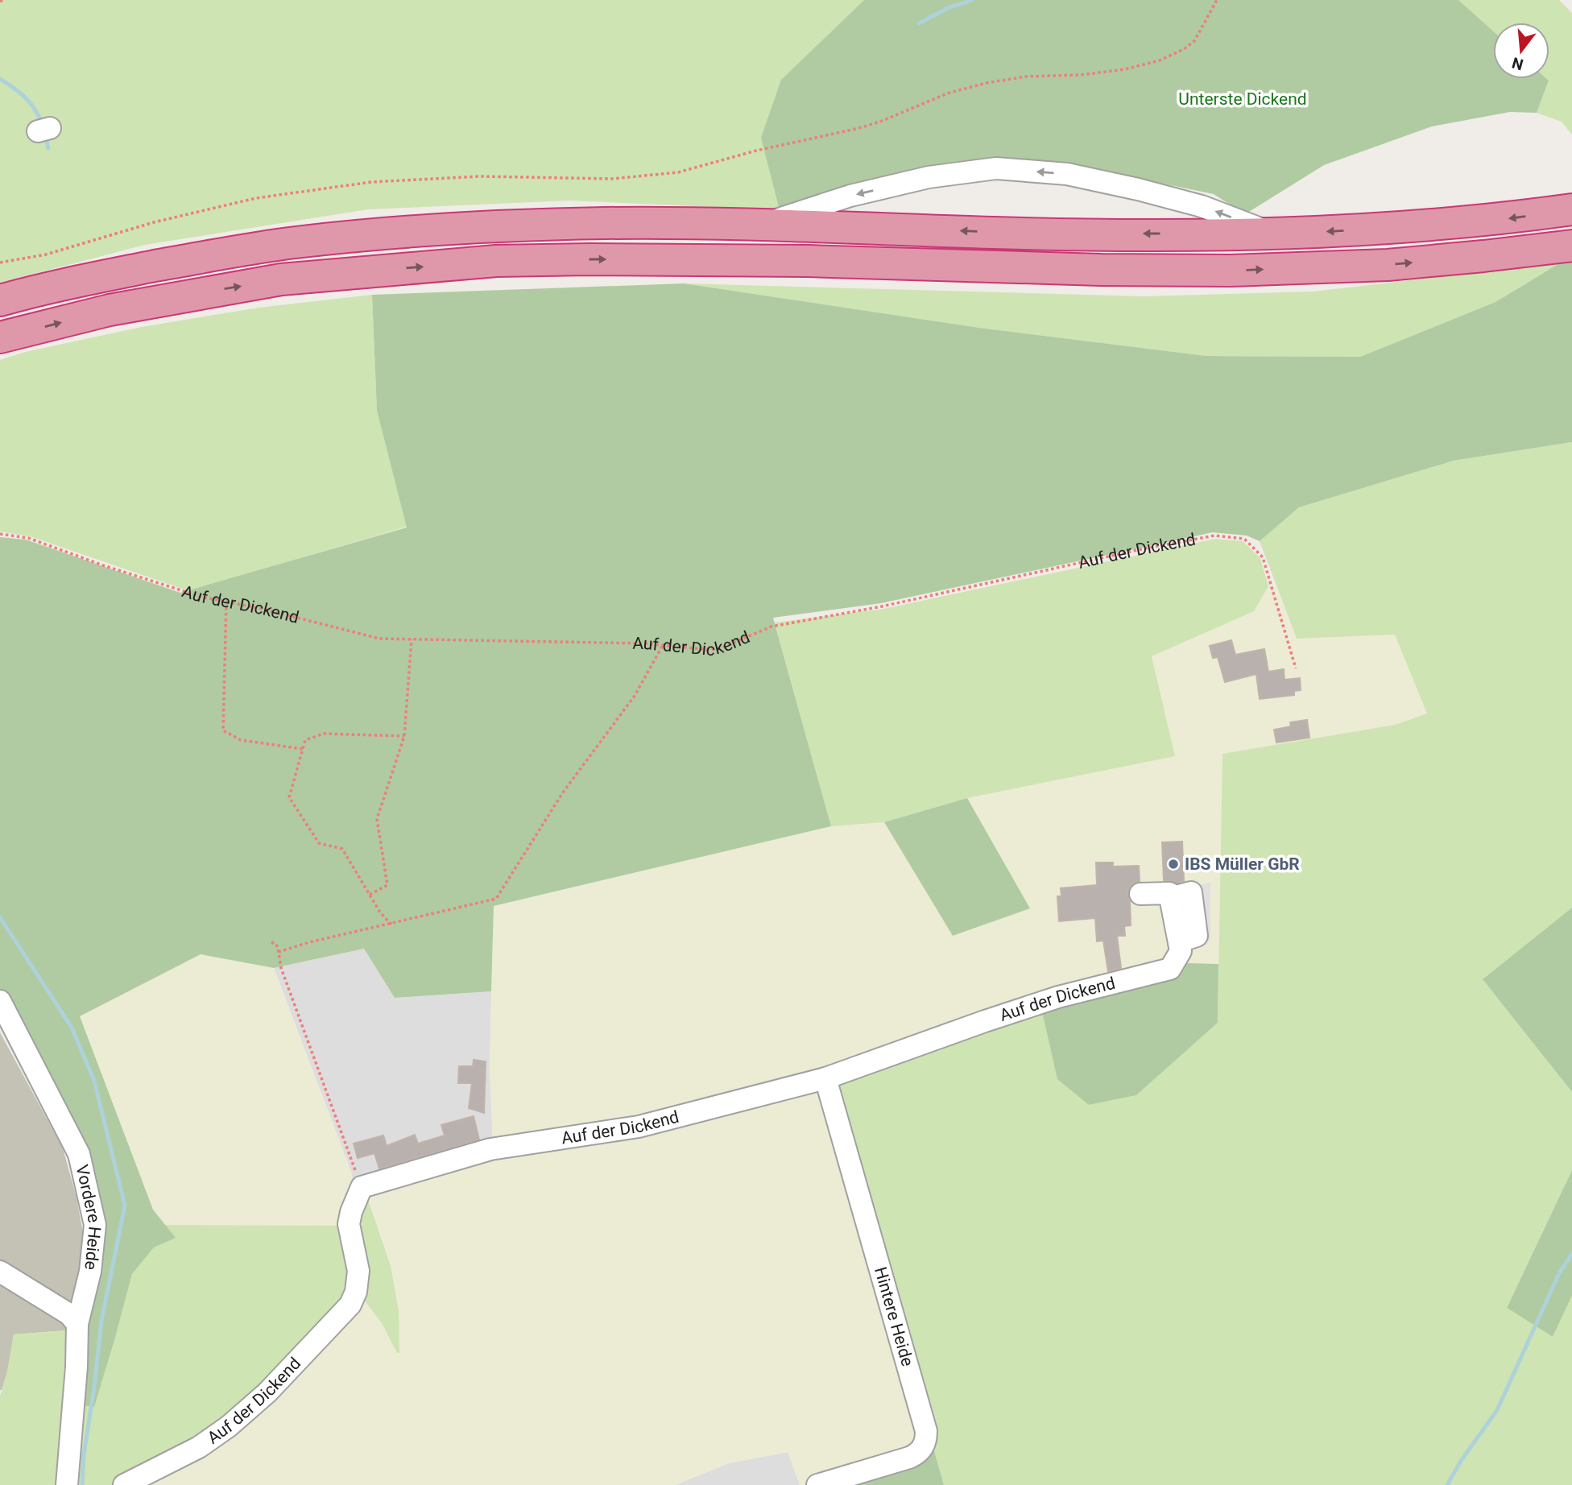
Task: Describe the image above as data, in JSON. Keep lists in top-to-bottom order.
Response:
{
  "streets": {
    "street": ["Auf der Dickend", "Vordere Heide", "Hintere Heide"]
  },
  "crossings": [
    ["Auf der Dickend", "Hintere Heide"]
  ],
  "parks": ["Unterste Dickend"],
  "places": ["IBS Müller GbR"],
  "north": "bottom"
}
